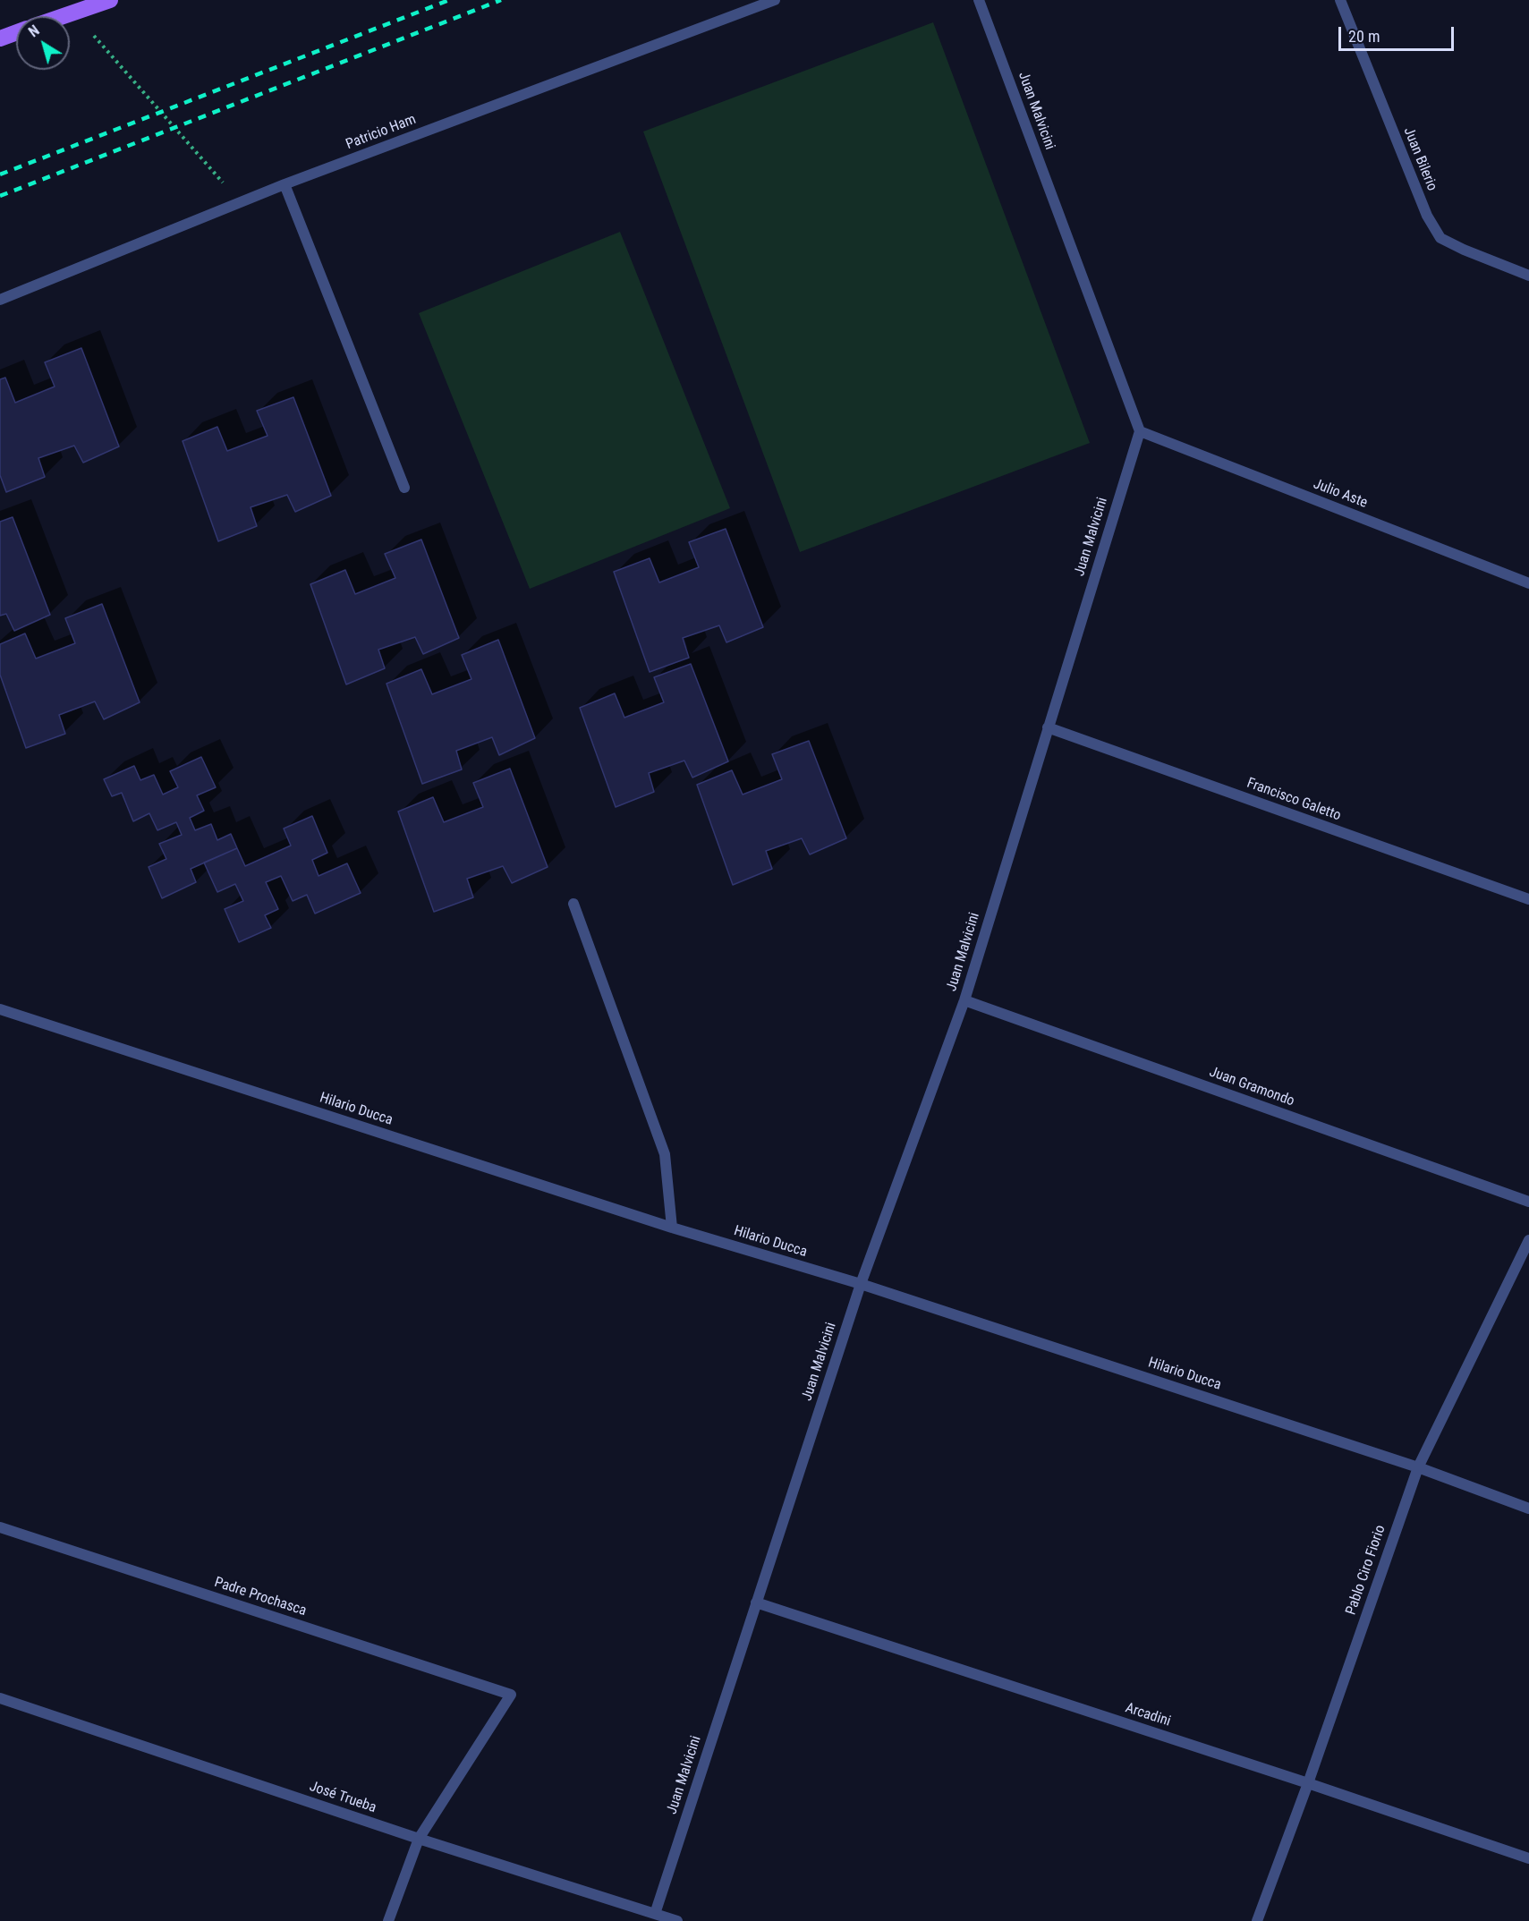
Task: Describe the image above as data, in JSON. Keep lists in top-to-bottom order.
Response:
{
  "streets": {
    "street": [
      "Juan Malvicini",
      "Patricio Ham",
      "Juan Bilerio",
      "Julio Aste",
      "Francisco Galetto",
      "Juan Gramondo",
      "Hilario Ducca",
      "Pablo Ciro Fiorio",
      "Padre Prochasca",
      "Arcadini",
      "José Trueba"
    ]
  },
  "crossings": [
    ["Juan Malvicini", "Julio Aste"],
    ["Juan Malvicini", "Francisco Galetto"],
    ["Juan Malvicini", "Juan Gramondo"],
    ["Juan Malvicini", "Hilario Ducca"],
    ["Juan Malvicini", "Arcadini"],
    ["Juan Malvicini", "José Trueba"],
    ["Hilario Ducca", "Pablo Ciro Fiorio"],
    ["Pablo Ciro Fiorio", "Arcadini"],
    ["Padre Prochasca", "José Trueba"]
  ],
  "scale_bar": "20 m",
  "north": "top left"
}
